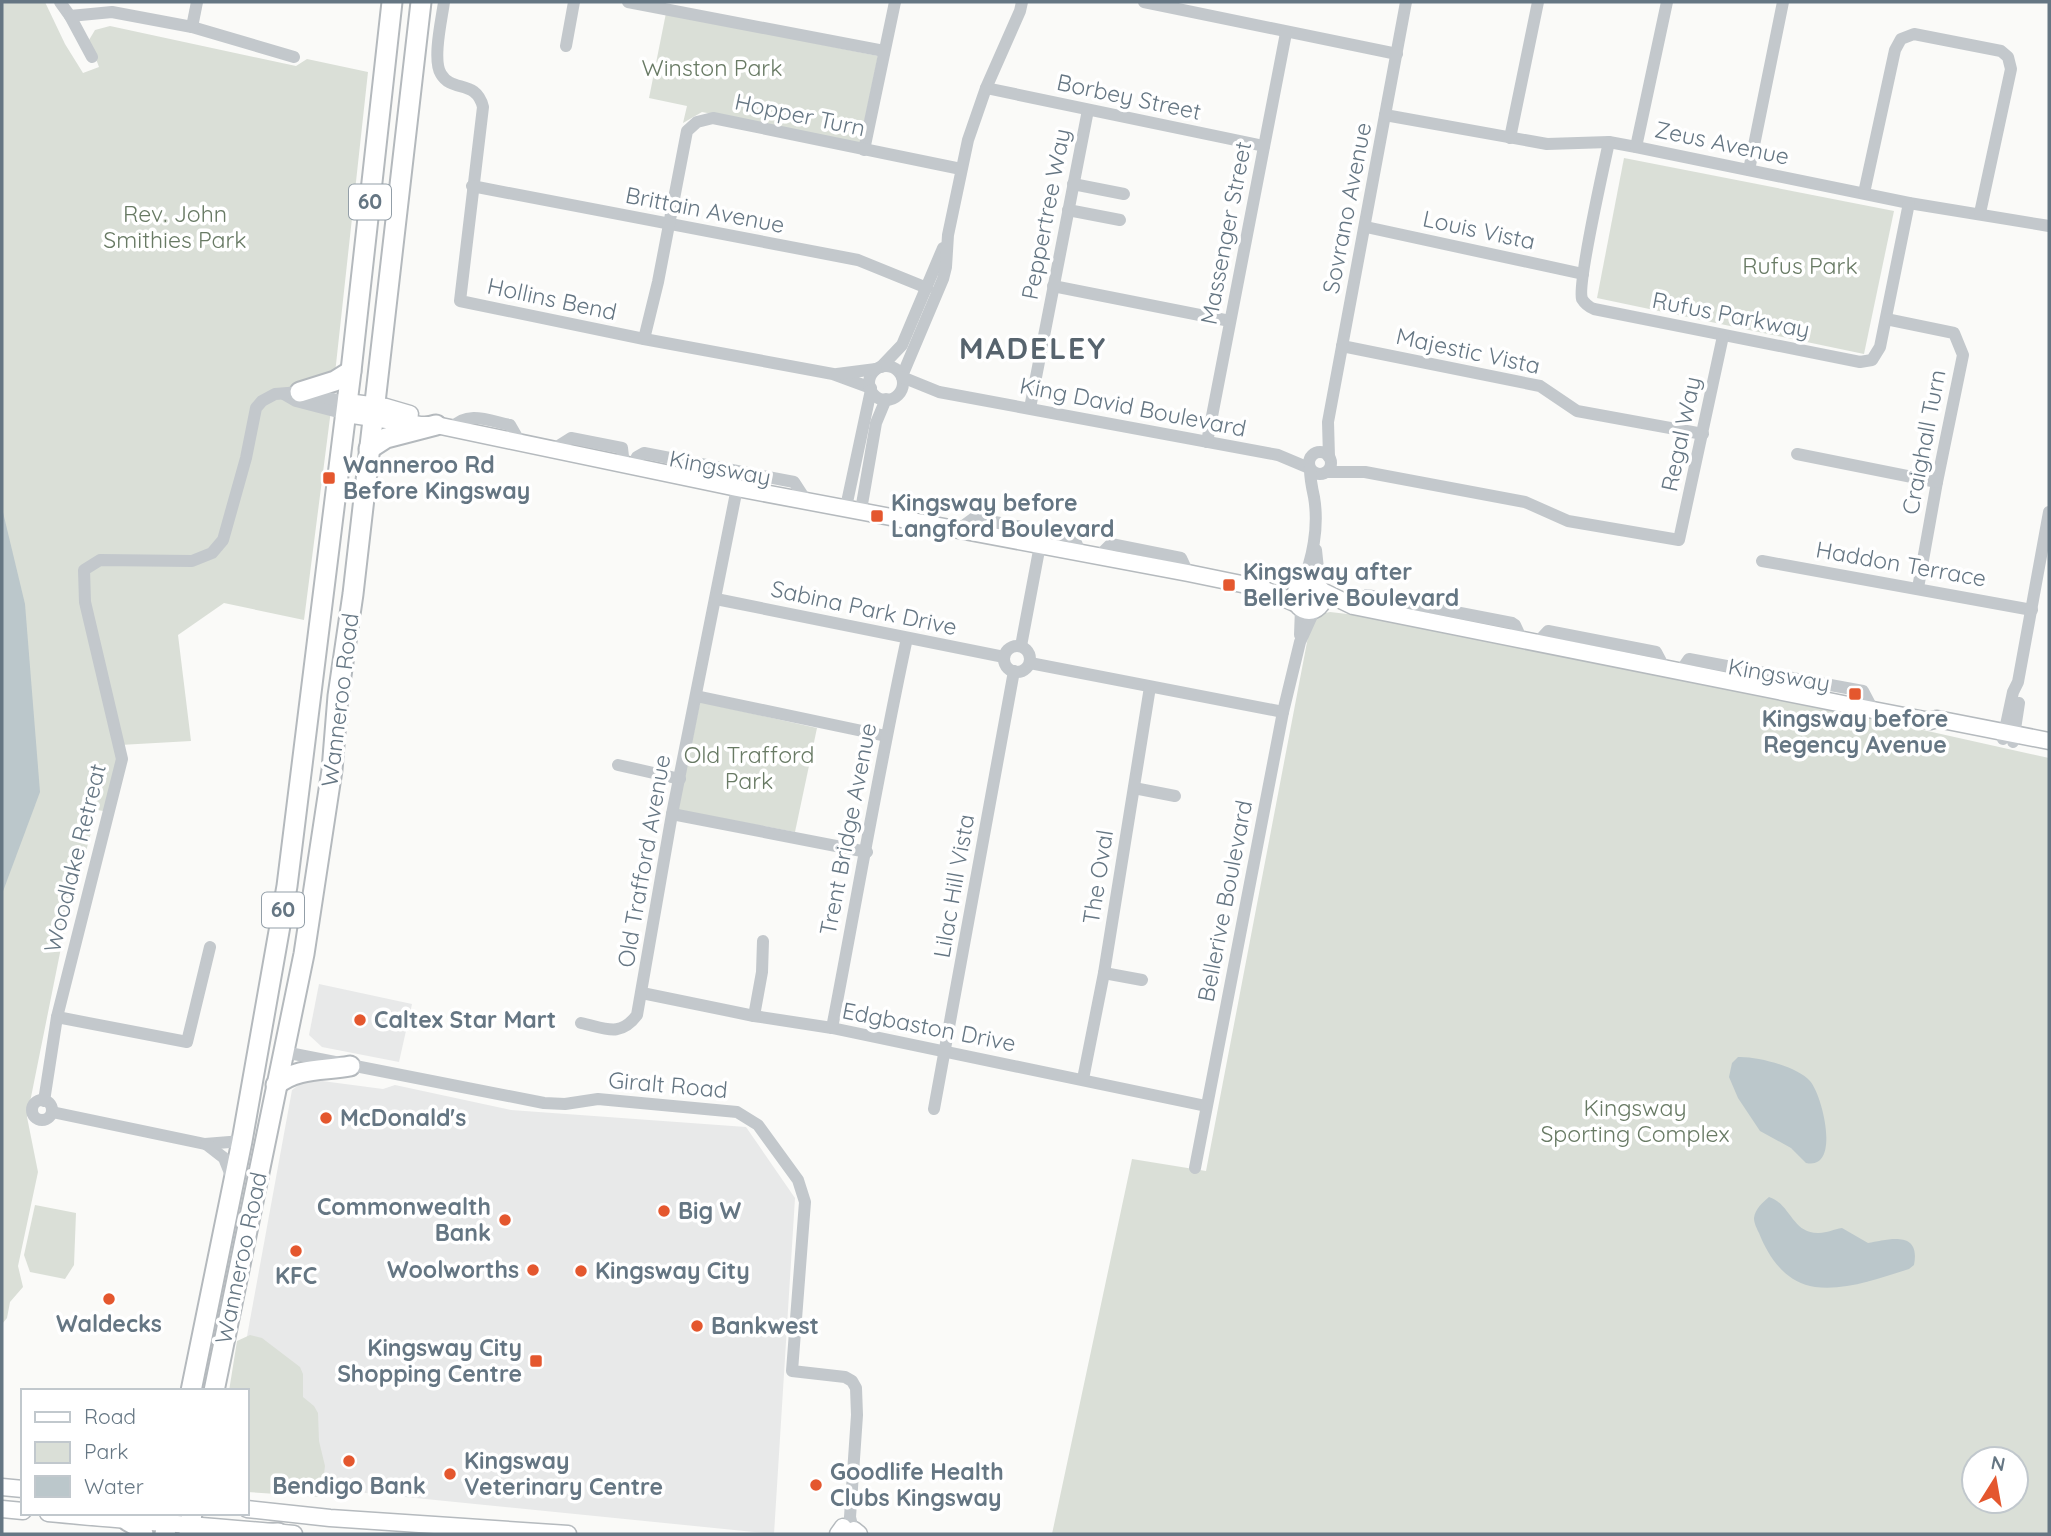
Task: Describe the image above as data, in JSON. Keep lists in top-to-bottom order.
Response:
{
  "streets": {
    "highway": ["60", "Wanneroo Road"],
    "main road": ["Kingsway"],
    "street": [
      "Borbey Street",
      "Hopper Turn",
      "Zeus Avenue",
      "Sovrano Avenue",
      "Brittain Avenue",
      "Peppertree Way",
      "Louis Vista",
      "Massenger Street",
      "Hollins Bend",
      "Rufus Parkway",
      "Majestic Vista",
      "King David Boulevard",
      "Regal Way",
      "Craighall Turn",
      "Haddon Terrace",
      "Sabina Park Drive",
      "Trent Bridge Avenue",
      "Woodlake Retreat",
      "Old Trafford Avenue",
      "The Oval",
      "Lilac Hill Vista",
      "Bellerive Boulevard",
      "Edgbaston Drive",
      "Giralt Road"
    ]
  },
  "crossings": [
    ["Borbey Street", "Peppertree Way"],
    ["Borbey Street", "Massenger Street"],
    ["Hopper Turn", "Brittain Avenue"],
    ["Hopper Turn", "Hollins Bend"],
    ["Zeus Avenue", "Sovrano Avenue"],
    ["Zeus Avenue", "Rufus Parkway"],
    ["Sovrano Avenue", "Louis Vista"],
    ["Sovrano Avenue", "Majestic Vista"],
    ["Sovrano Avenue", "King David Boulevard"],
    ["Brittain Avenue", "Hollins Bend"],
    ["Peppertree Way", "King David Boulevard"],
    ["Louis Vista", "Rufus Parkway"],
    ["Massenger Street", "King David Boulevard"],
    ["Hollins Bend", "King David Boulevard"],
    ["Rufus Parkway", "Regal Way"],
    ["Rufus Parkway", "Craighall Turn"],
    ["Majestic Vista", "Regal Way"],
    ["Craighall Turn", "Haddon Terrace"],
    ["Kingsway", "Wanneroo Road"],
    ["Kingsway", "Old Trafford Avenue"],
    ["Kingsway", "Bellerive Boulevard"],
    ["Sabina Park Drive", "Trent Bridge Avenue"],
    ["Sabina Park Drive", "Old Trafford Avenue"],
    ["Sabina Park Drive", "Lilac Hill Vista"],
    ["Wanneroo Road", "Giralt Road"],
    ["Trent Bridge Avenue", "Edgbaston Drive"],
    ["Old Trafford Avenue", "Edgbaston Drive"],
    ["The Oval", "Edgbaston Drive"],
    ["Lilac Hill Vista", "Edgbaston Drive"],
    ["Bellerive Boulevard", "Edgbaston Drive"]
  ],
  "districts": ["MADELEY"],
  "parks": [
    "Winston Park",
    "Rev. John Smithies Park",
    "Rufus Park",
    "Old Trafford Park",
    "Kingsway Sporting Complex"
  ],
  "places": {
    "transit": [
      "Wanneroo Rd Before Kingsway",
      "Kingsway before Langford Boulevard",
      "Kingsway after Bellerive Boulevard",
      "Kingsway before Regency Avenue",
      "Kingsway City Shopping Centre"
    ],
    "other": [
      "Caltex Star Mart",
      "McDonald's",
      "Big W",
      "Commonwealth Bank",
      "KFC",
      "Woolworths",
      "Kingsway City",
      "Waldecks",
      "Bankwest",
      "Bendigo Bank",
      "Kingsway Veterinary Centre",
      "Goodlife Health Clubs Kingsway"
    ]
  },
  "legend": ["Road", "Park", "Water"],
  "north": "top"
}
